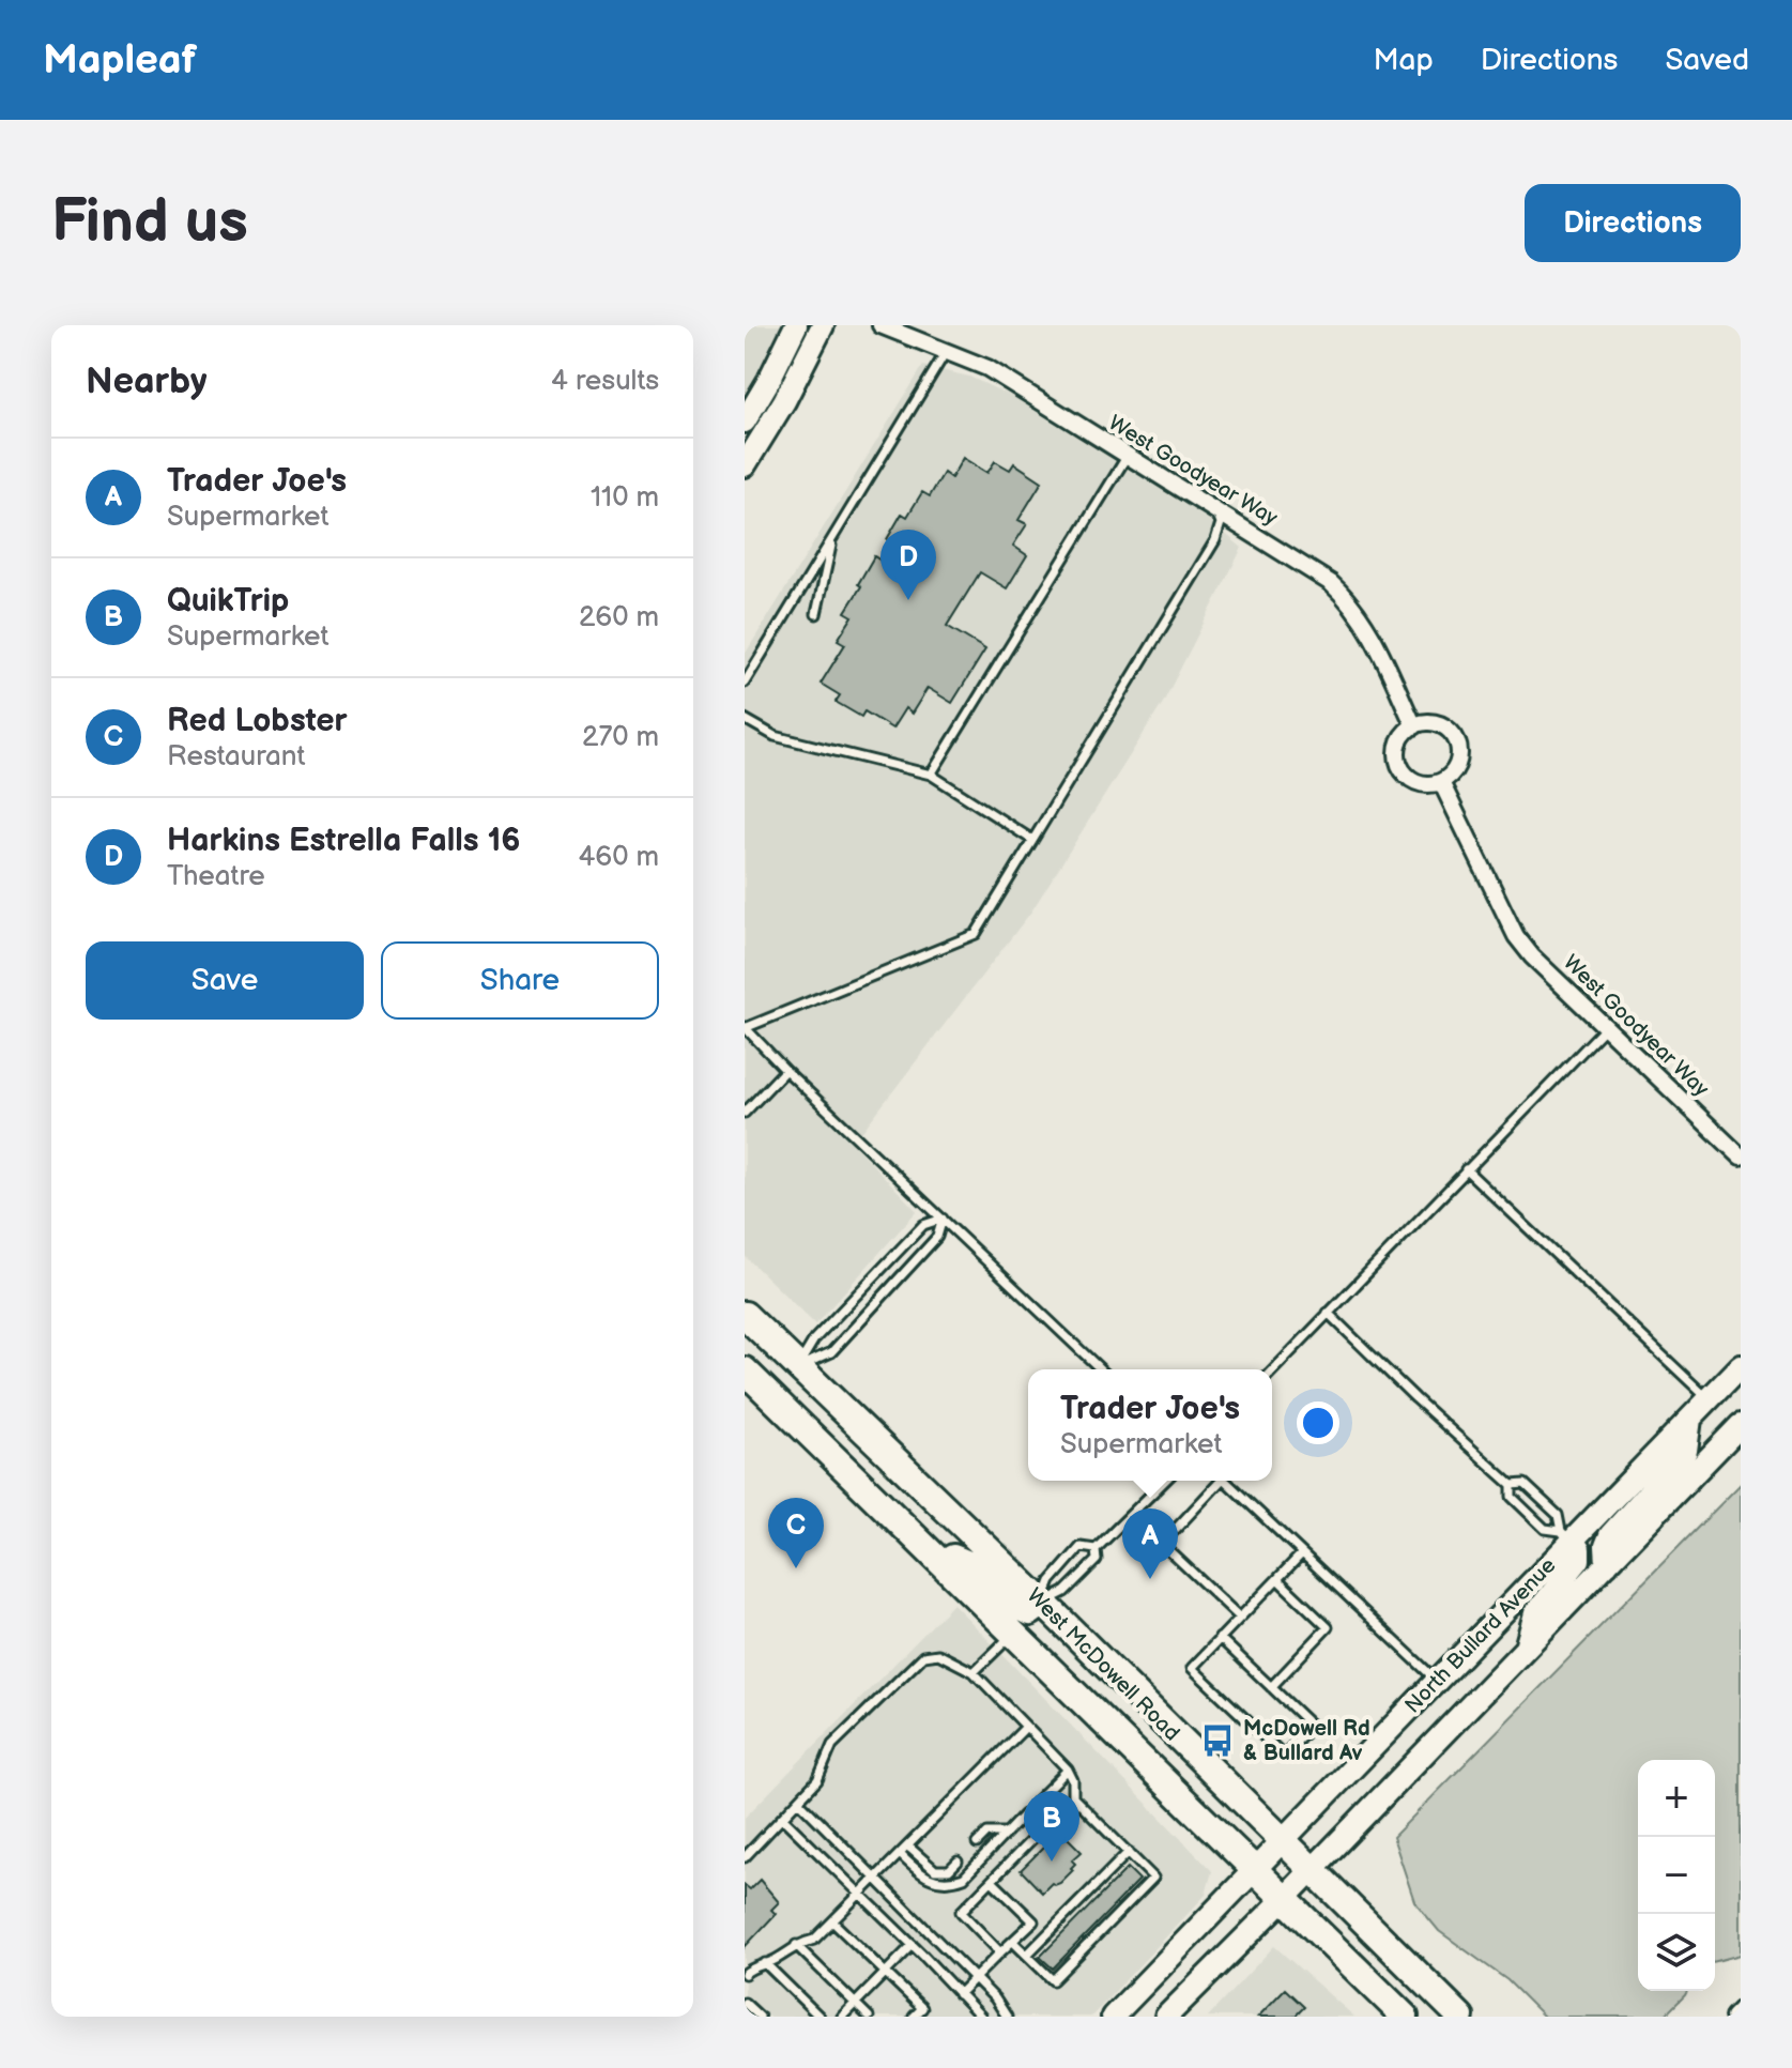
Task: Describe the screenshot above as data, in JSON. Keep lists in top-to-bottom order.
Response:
{
  "streets": {
    "main road": ["North Bullard Avenue", "West McDowell Road"],
    "street": ["West Goodyear Way"]
  },
  "crossings": [
    ["North Bullard Avenue", "West McDowell Road"]
  ],
  "places": {
    "bus stop": ["McDowell Rd & Bullard Av"]
  },
  "page": {
    "header": "Mapleaf",
    "nav": ["Map", "Directions", "Saved"],
    "buttons": [
      "Directions",
      ["Save", "Share"]
    ],
    "title": "Find us",
    "heading": ["Nearby", "4 results"],
    "list": [
      {
        "mark": "A",
        "name": "Trader Joe's",
        "note": "Supermarket",
        "value": "110 m"
      },
      {
        "mark": "B",
        "name": "QuikTrip",
        "note": "Supermarket",
        "value": "260 m"
      },
      {
        "mark": "C",
        "name": "Red Lobster",
        "note": "Restaurant",
        "value": "270 m"
      },
      {
        "mark": "D",
        "name": "Harkins Estrella Falls 16",
        "note": "Theatre",
        "value": "460 m"
      }
    ],
    "pins": [
      "D",
      "C",
      "A",
      "B"
    ],
    "popup": ["Trader Joe's", "Supermarket"],
    "map_buttons": ["+", "−"]
  }
}
